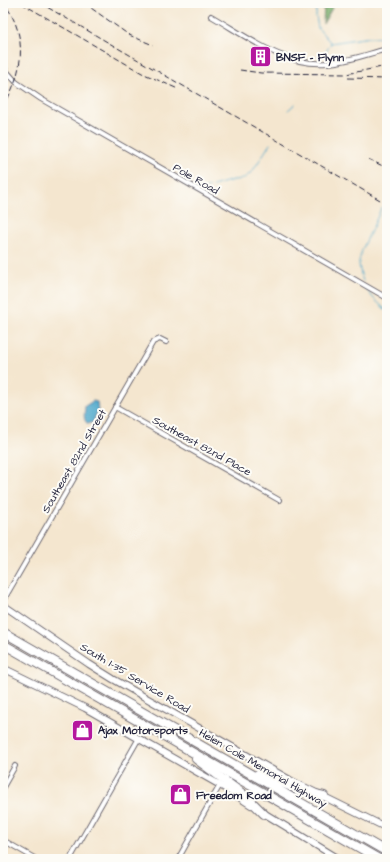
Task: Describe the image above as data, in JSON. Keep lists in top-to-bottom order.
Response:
{
  "streets": {
    "highway": ["Helen Cole Memorial Highway"],
    "main road": ["South I-35 Service Road"],
    "street": ["Pole Road", "Southeast 82nd Place", "Southeast 82nd Street"]
  },
  "crossings": [
    ["Southeast 82nd Place", "Southeast 82nd Street"]
  ],
  "places": {
    "building": ["BNSF - Flynn"],
    "shop": ["Ajax Motorsports", "Freedom Road"]
  }
}
